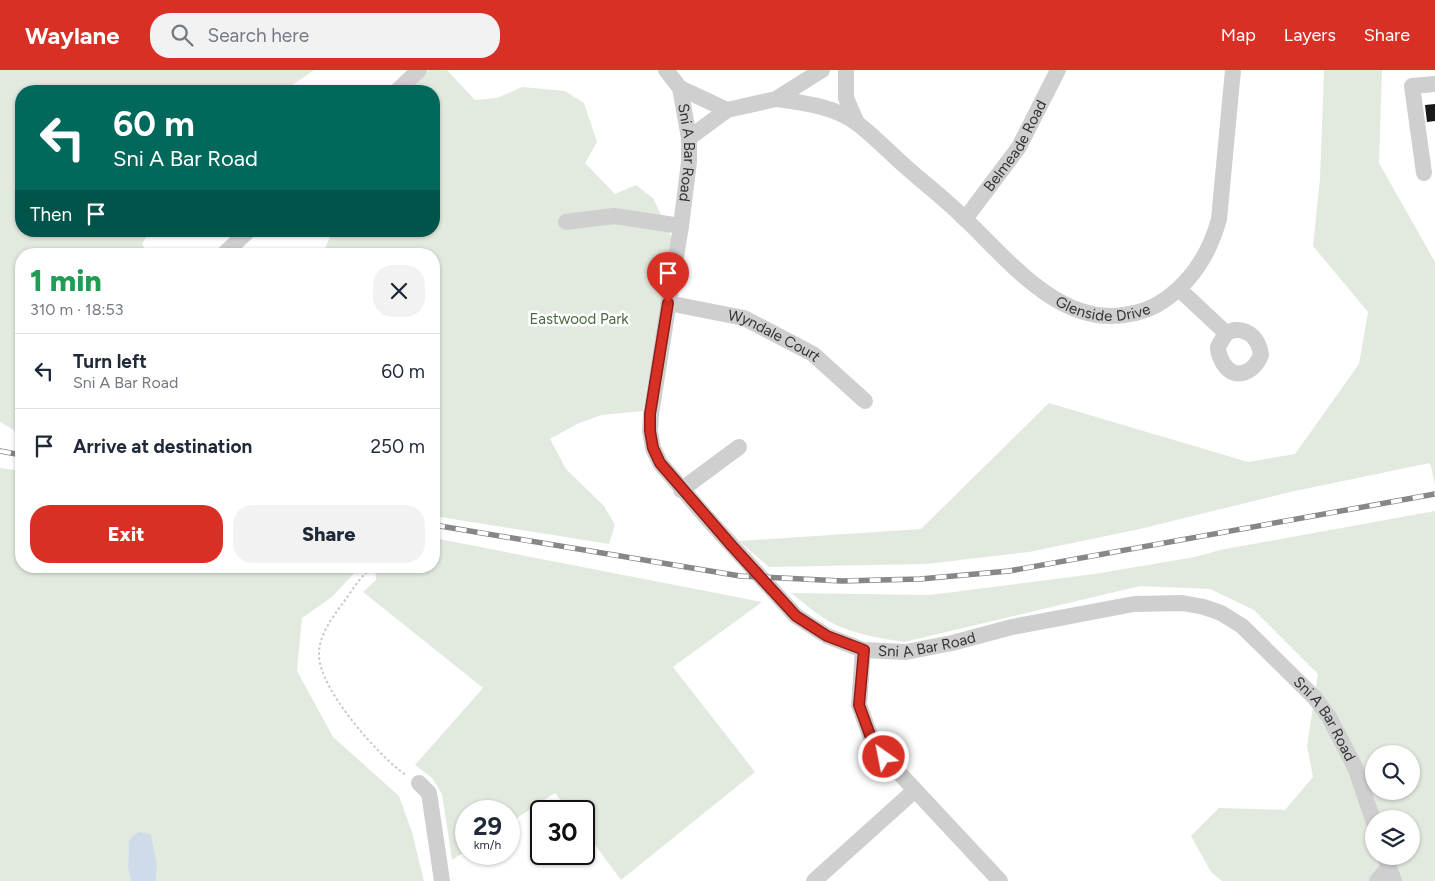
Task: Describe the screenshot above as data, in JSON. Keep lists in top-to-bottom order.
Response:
{
  "streets": {
    "street": [
      "Belmeade Road",
      "Sni A Bar Road",
      "Glenside Drive",
      "Wyndale Court"
    ]
  },
  "crossings": [
    ["Belmeade Road", "Glenside Drive"],
    ["Sni A Bar Road", "Wyndale Court"]
  ],
  "parks": ["Eastwood Park"],
  "page": {
    "header": "Waylane",
    "search": "Search here",
    "nav": ["Map", "Layers", "Share"],
    "turn": ["60 m", "Sni A Bar Road"],
    "then": "Then",
    "heading": ["1 min", "310 m · 18:53"],
    "list": [
      {
        "name": "Turn left",
        "note": "Sni A Bar Road",
        "value": "60 m"
      },
      {
        "name": "Arrive at destination",
        "value": "250 m"
      }
    ],
    "buttons": ["Exit", "Share"],
    "speed": "29 km/h",
    "limit": "30"
  }
}
